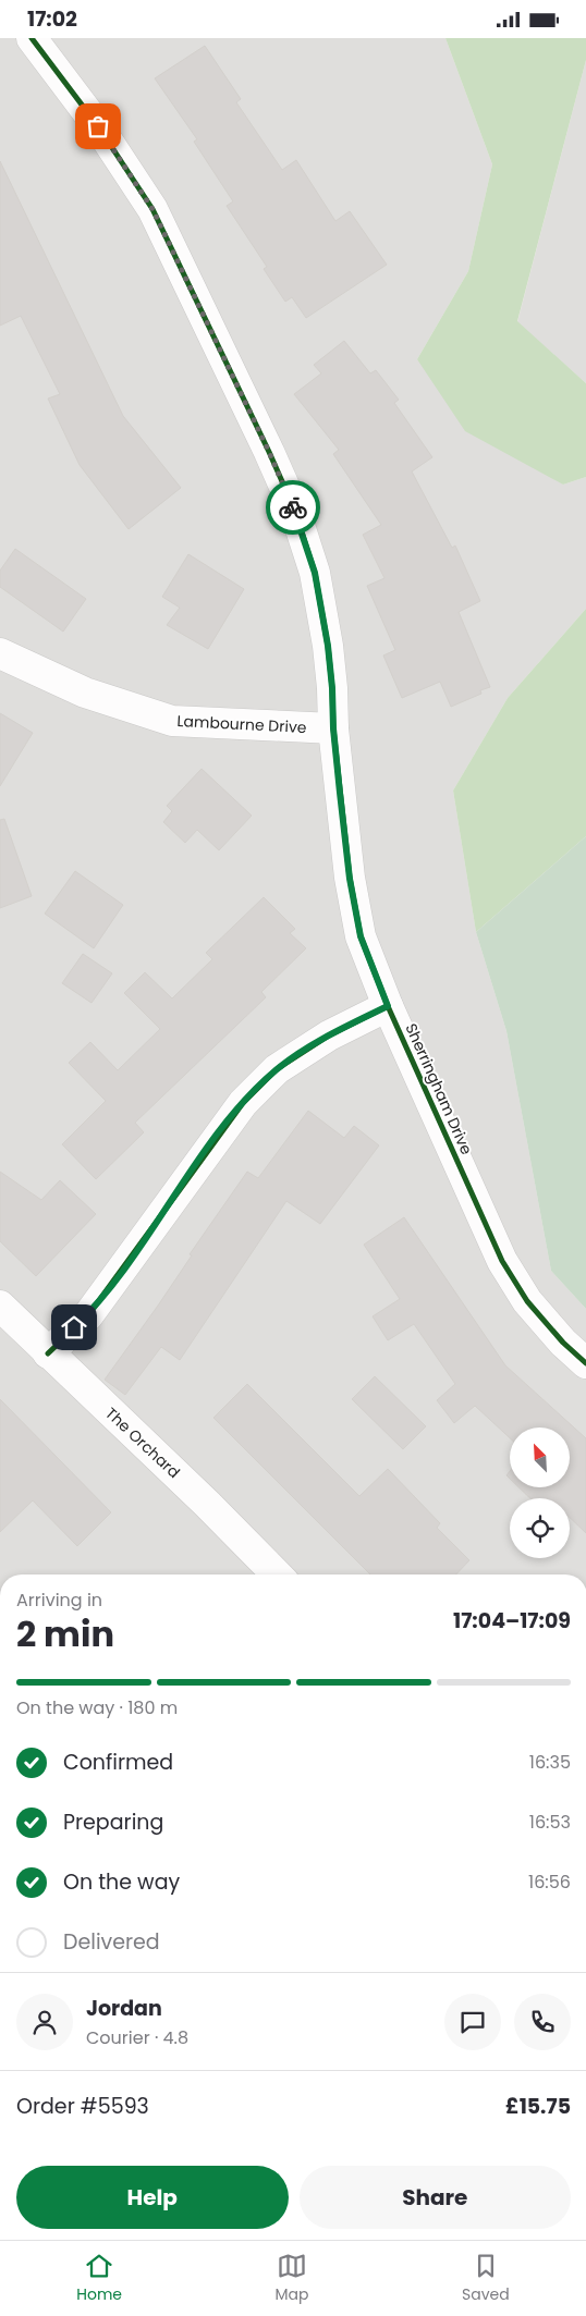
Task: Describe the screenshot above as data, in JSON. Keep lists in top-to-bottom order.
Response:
{
  "streets": {
    "street": ["Lambourne Drive", "Sherringham Drive", "The Orchard"]
  },
  "crossings": [
    ["Lambourne Drive", "Sherringham Drive"]
  ],
  "north": "top left",
  "page": {
    "status": "17:02",
    "heading": ["2 min", "Arriving in", "17:04–17:09"],
    "panel": [
      "Jordan",
      "Courier · 4.8",
      "Order #5593",
      "£15.75"
    ],
    "bar": "On the way · 180 m",
    "list": [
      ["Confirmed", "16:35"],
      ["Preparing", "16:53"],
      ["On the way", "16:56"],
      "Delivered"
    ],
    "buttons": ["Help", "Share"],
    "tabs": ["Home", "Map", "Saved"]
  }
}
